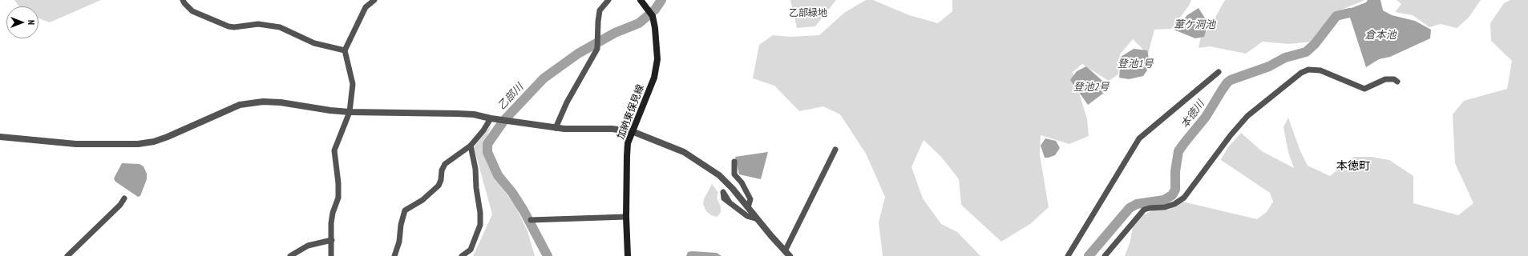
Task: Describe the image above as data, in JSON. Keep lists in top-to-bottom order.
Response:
{
  "streets": {
    "main road": ["加納東保見線"]
  },
  "districts": ["本徳町"],
  "water": [
    "葦ケ洞池",
    "倉本池",
    "登池1号",
    "登池2号",
    "乙部川",
    "本徳川"
  ],
  "parks": ["乙部緑地"],
  "north": "right"
}
